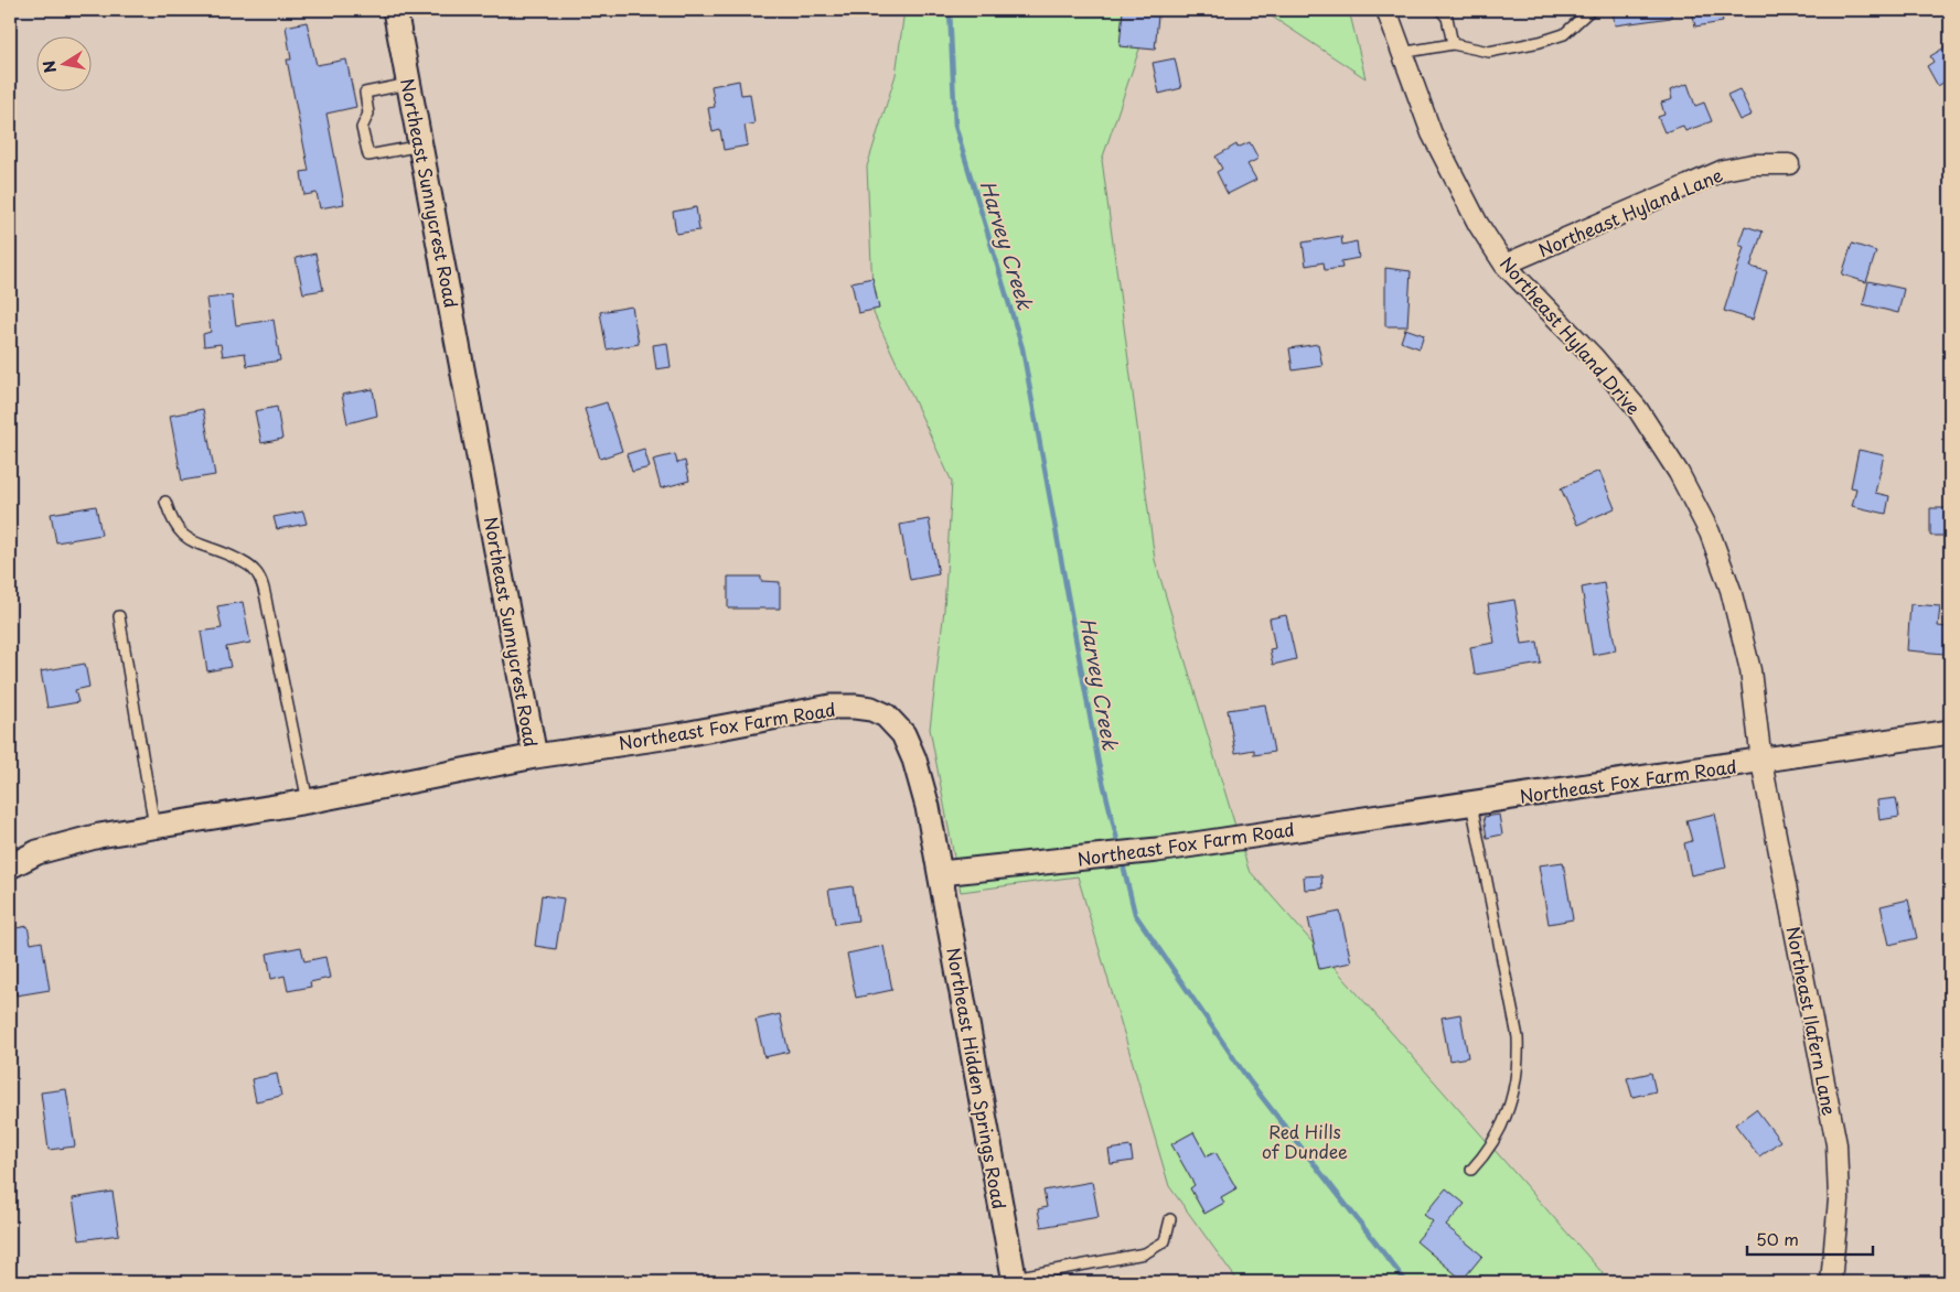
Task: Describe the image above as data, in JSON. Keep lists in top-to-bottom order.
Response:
{
  "streets": {
    "street": [
      "Northeast Sunnycrest Road",
      "Northeast Hyland Lane",
      "Northeast Hyland Drive",
      "Northeast Fox Farm Road",
      "Northeast Ilafern Lane",
      "Northeast Hidden Springs Road"
    ]
  },
  "crossings": [
    ["Northeast Sunnycrest Road", "Northeast Fox Farm Road"],
    ["Northeast Hyland Lane", "Northeast Hyland Drive"],
    ["Northeast Hyland Drive", "Northeast Fox Farm Road"],
    ["Northeast Hyland Drive", "Northeast Ilafern Lane"],
    ["Northeast Fox Farm Road", "Northeast Ilafern Lane"],
    ["Northeast Fox Farm Road", "Northeast Hidden Springs Road"]
  ],
  "water": ["Harvey Creek"],
  "parks": ["Red Hills of Dundee"],
  "scale_bar": "50 m",
  "north": "left"
}
